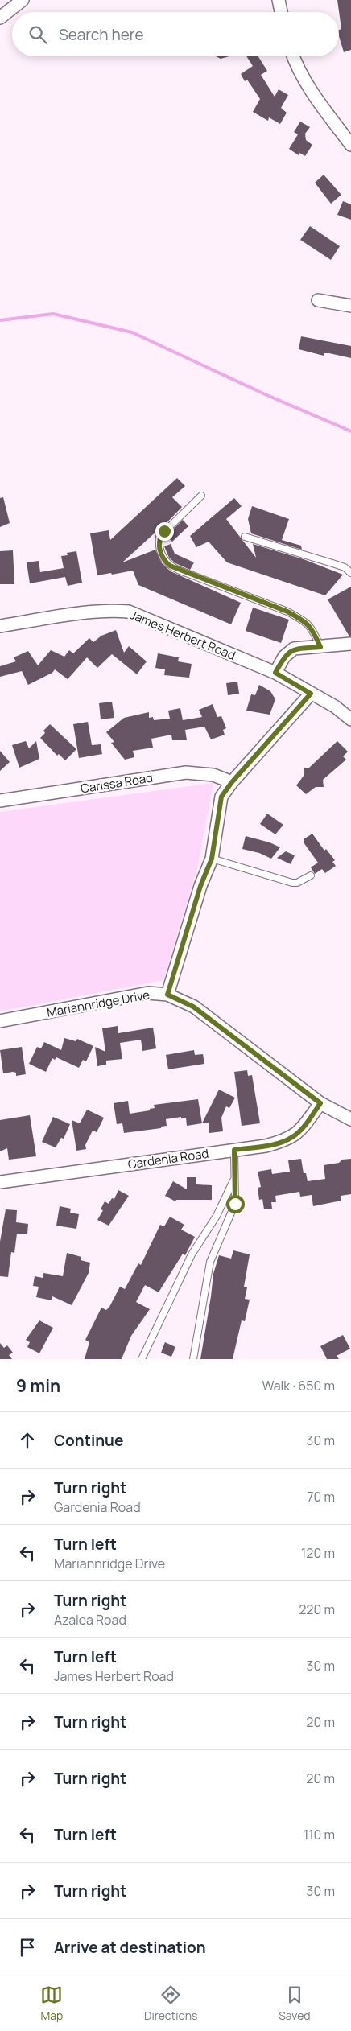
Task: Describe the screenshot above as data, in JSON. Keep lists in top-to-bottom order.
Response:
{
  "streets": {
    "street": [
      "James Herbert Road",
      "Carissa Road",
      "Mariannridge Drive",
      "Gardenia Road"
    ]
  },
  "crossings": [
    ["Mariannridge Drive", "Gardenia Road"]
  ],
  "page": {
    "search": "Search here",
    "heading": ["9 min", "Walk · 650 m"],
    "list": [
      ["Continue", "30 m"],
      ["Turn right", "Gardenia Road", "70 m"],
      ["Turn left", "Mariannridge Drive", "120 m"],
      ["Turn right", "Azalea Road", "220 m"],
      ["Turn left", "James Herbert Road", "30 m"],
      ["Turn right", "20 m"],
      ["Turn right", "20 m"],
      ["Turn left", "110 m"],
      ["Turn right", "30 m"],
      "Arrive at destination"
    ],
    "nav": ["Map", "Directions", "Saved"]
  }
}
